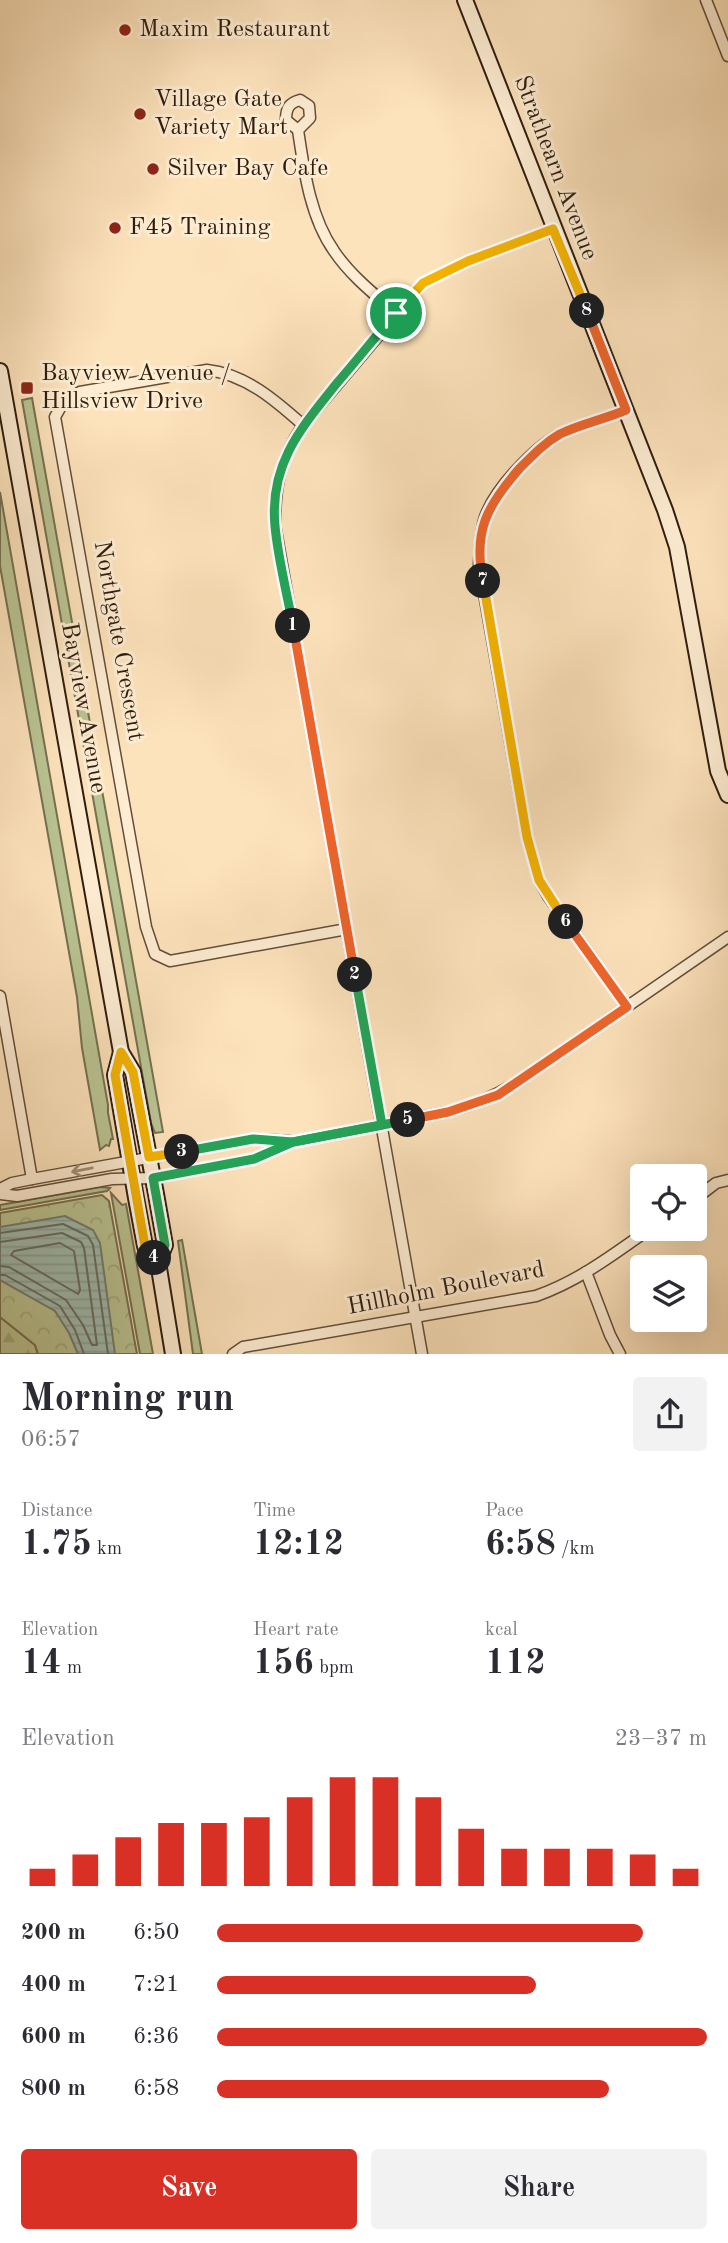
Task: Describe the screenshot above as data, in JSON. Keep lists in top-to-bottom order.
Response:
{
  "streets": {
    "main road": ["Strathearn Avenue", "Bayview Avenue"],
    "street": ["Northgate Crescent", "Hillholm Boulevard"]
  },
  "places": {
    "other": [
      "Maxim Restaurant",
      "Village Gate Variety Mart",
      "Silver Bay Cafe",
      "F45 Training"
    ],
    "transit": ["Bayview Avenue / Hillsview Drive"]
  },
  "page": {
    "pins": [
      "8",
      "7",
      "1",
      "6",
      "2",
      "5",
      "3",
      "4"
    ],
    "heading": ["Morning run", "06:57"],
    "stats": [
      ["Distance", "1.75 km"],
      ["Time", "12:12"],
      ["Pace", "6:58 /km"],
      ["Elevation", "14 m"],
      ["Heart rate", "156 bpm"],
      ["kcal", "112"]
    ],
    "chart": ["Elevation", "23–37 m"],
    "list": [
      {
        "name": "200 m",
        "note": "6:50"
      },
      {
        "name": "400 m",
        "note": "7:21"
      },
      {
        "name": "600 m",
        "note": "6:36"
      },
      {
        "name": "800 m",
        "note": "6:58"
      }
    ],
    "buttons": ["Save", "Share"]
  }
}
